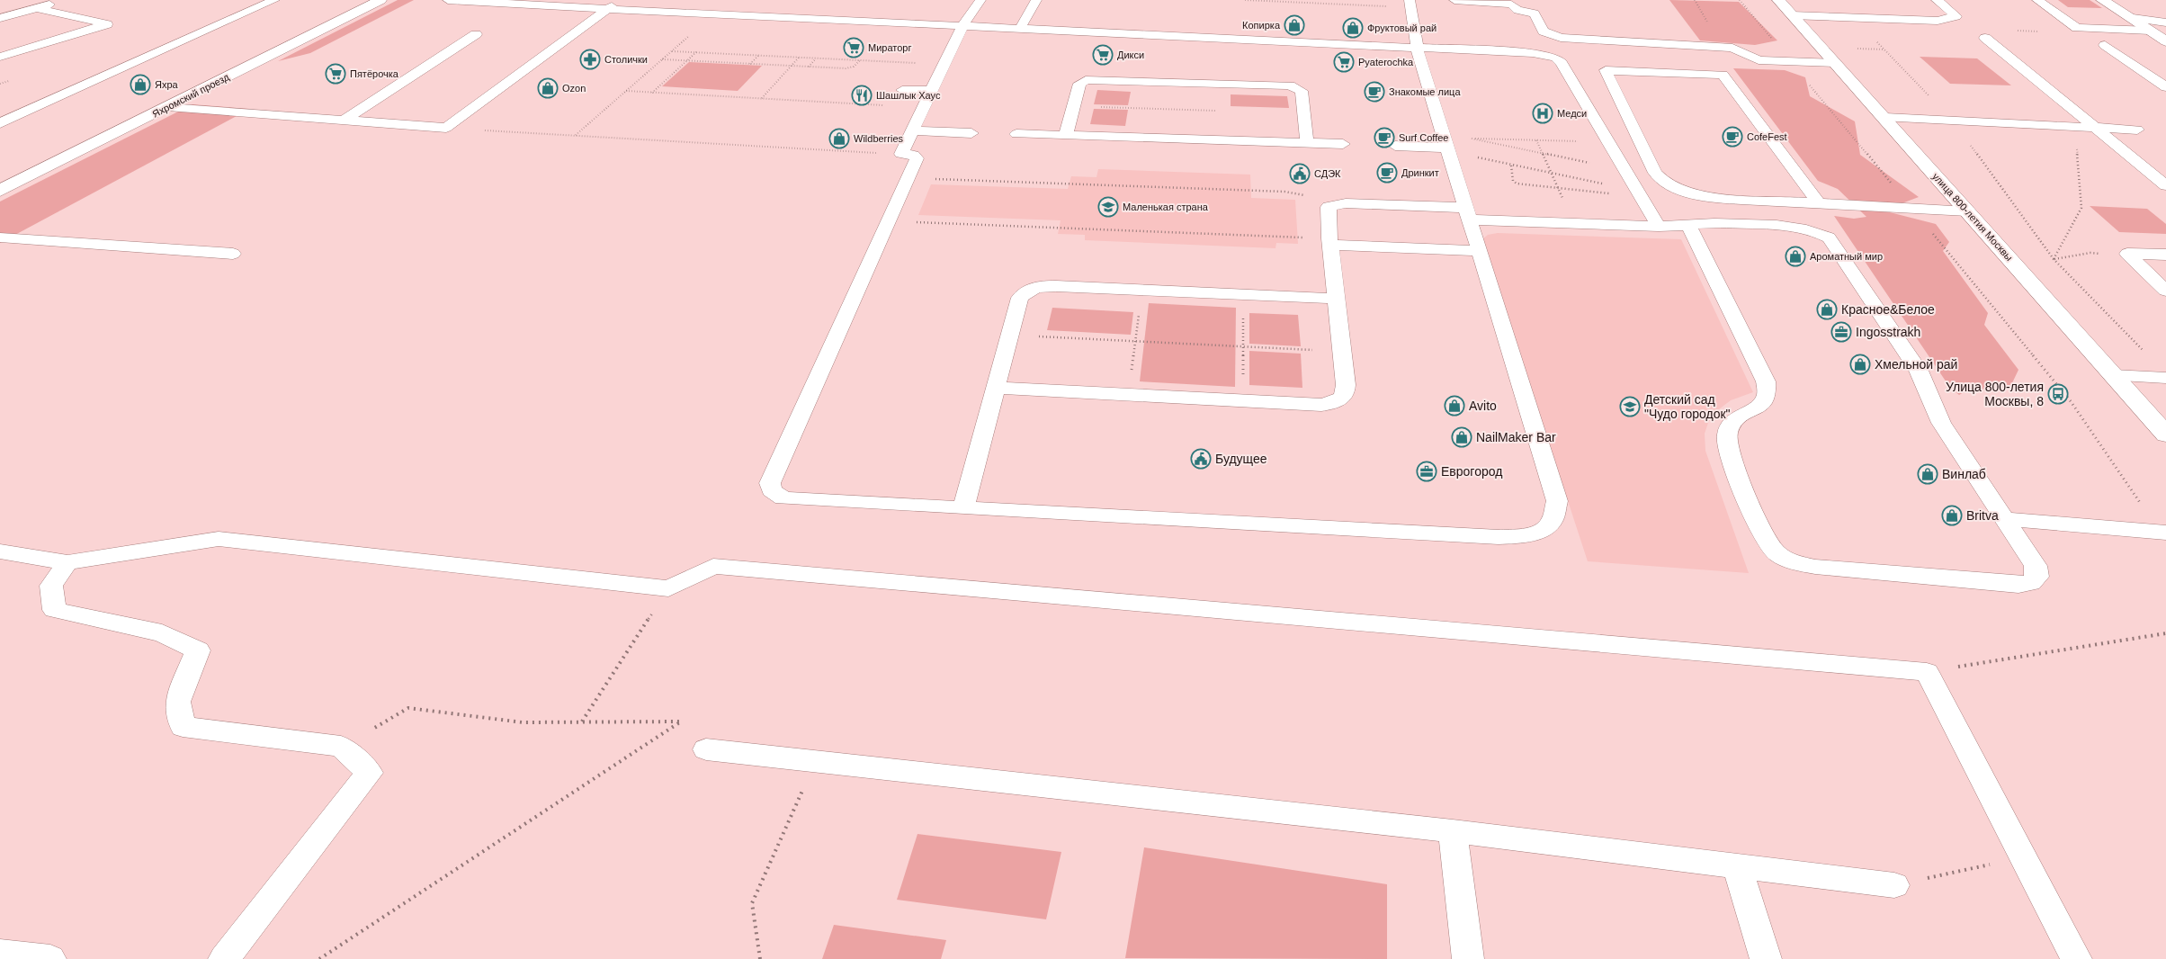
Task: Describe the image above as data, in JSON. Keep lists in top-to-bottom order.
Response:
{
  "streets": {
    "main road": ["Яхромский проезд", "улица 800-летия Москвы"]
  },
  "places": {
    "shop": [
      "Копирка",
      "Фруктовый рай",
      "Яхра",
      "Ozon",
      "Wildberries",
      "Ароматный мир",
      "Красное&Белое",
      "Хмельной рай",
      "Avito",
      "NailMaker Bar",
      "Винлаб",
      "Britva"
    ],
    "supermarket": [
      "Мираторг",
      "Дикси",
      "Pyaterochka",
      "Пятёрочка"
    ],
    "pharmacy": ["Столички"],
    "cafe": [
      "Знакомые лица",
      "CofeFest",
      "Surf Coffee",
      "Дринкит"
    ],
    "restaurant": ["Шашлык Хаус"],
    "hospital": ["Медси"],
    "public building": ["СДЭК", "Будущее"],
    "school or university": ["Маленькая страна", "Детский сад \"Чудо городок\""],
    "office": ["Ingosstrakh", "Еврогород"],
    "bus stop": ["Улица 800-летия Москвы, 8"]
  }
}
